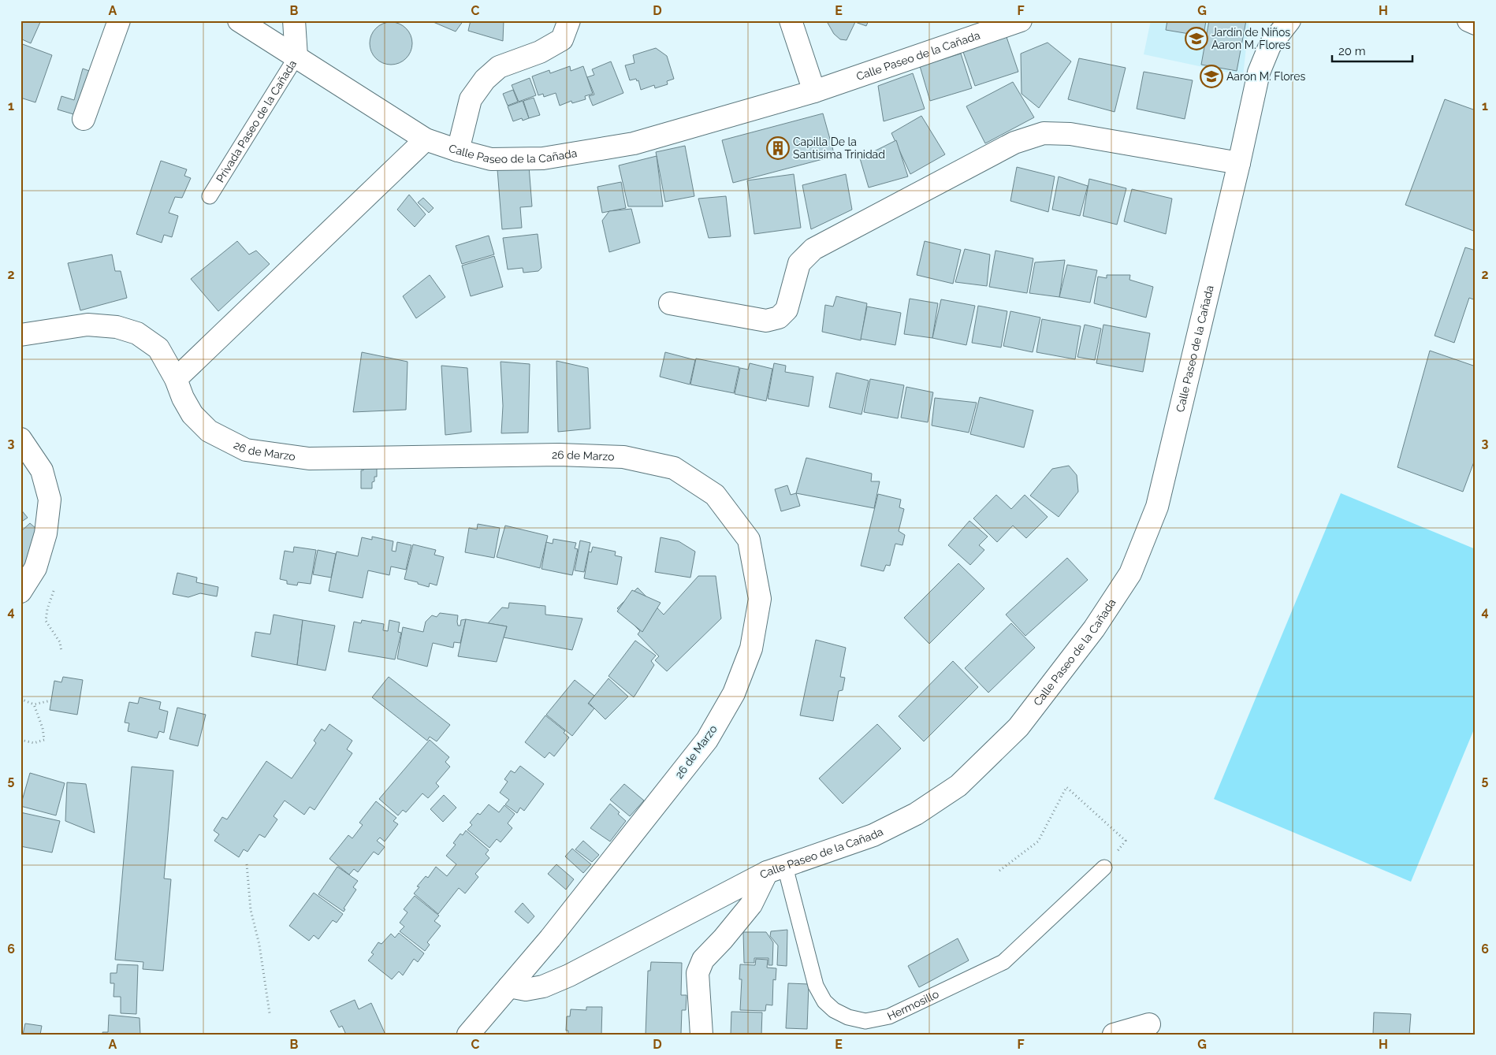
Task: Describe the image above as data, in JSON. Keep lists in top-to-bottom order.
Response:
{
  "streets": {
    "street": ["Calle Paseo de la Cañada", "Privada Paseo de la Cañada", "26 de Marzo"],
    "lane": ["Hermosillo"]
  },
  "crossings": [
    ["Calle Paseo de la Cañada", "Privada Paseo de la Cañada"],
    ["Calle Paseo de la Cañada", "26 de Marzo"],
    ["Calle Paseo de la Cañada", "Hermosillo"]
  ],
  "places": {
    "school or university": ["Jardín de Niños Aaron M. Flores", "Aaron M. Flores"],
    "building": ["Capilla De la Santisima Trinidad"]
  },
  "scale_bar": "20 m",
  "grid": {
    "columns": [
      "A",
      "B",
      "C",
      "D",
      "E",
      "F",
      "G",
      "H"
    ],
    "rows": [
      "1",
      "2",
      "3",
      "4",
      "5",
      "6"
    ]
  }
}
